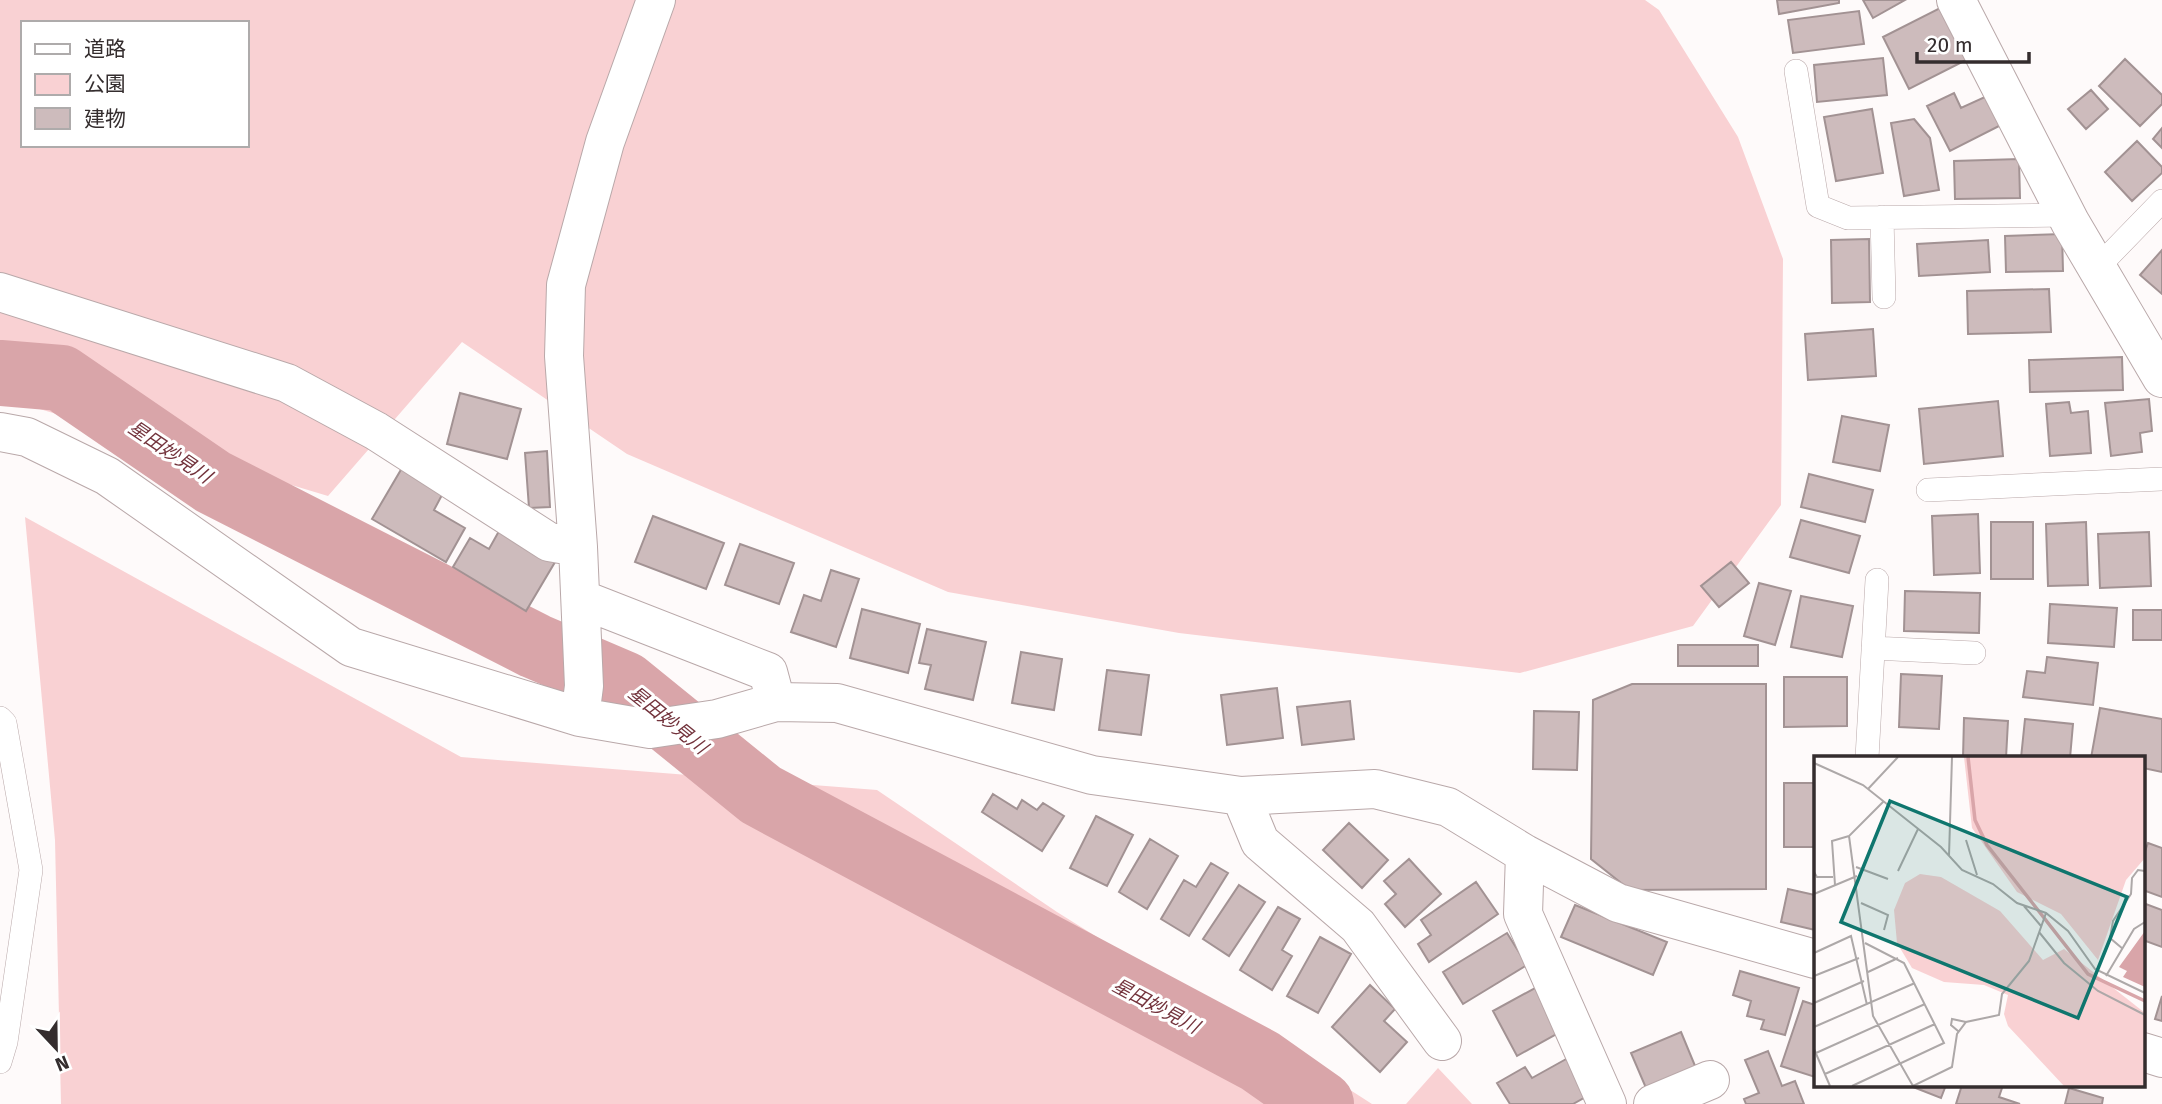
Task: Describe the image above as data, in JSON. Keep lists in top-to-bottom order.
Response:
{
  "water": ["星田妙見川"],
  "legend": ["道路", "公園", "建物"],
  "scale_bar": "20 m",
  "north": "bottom"
}
